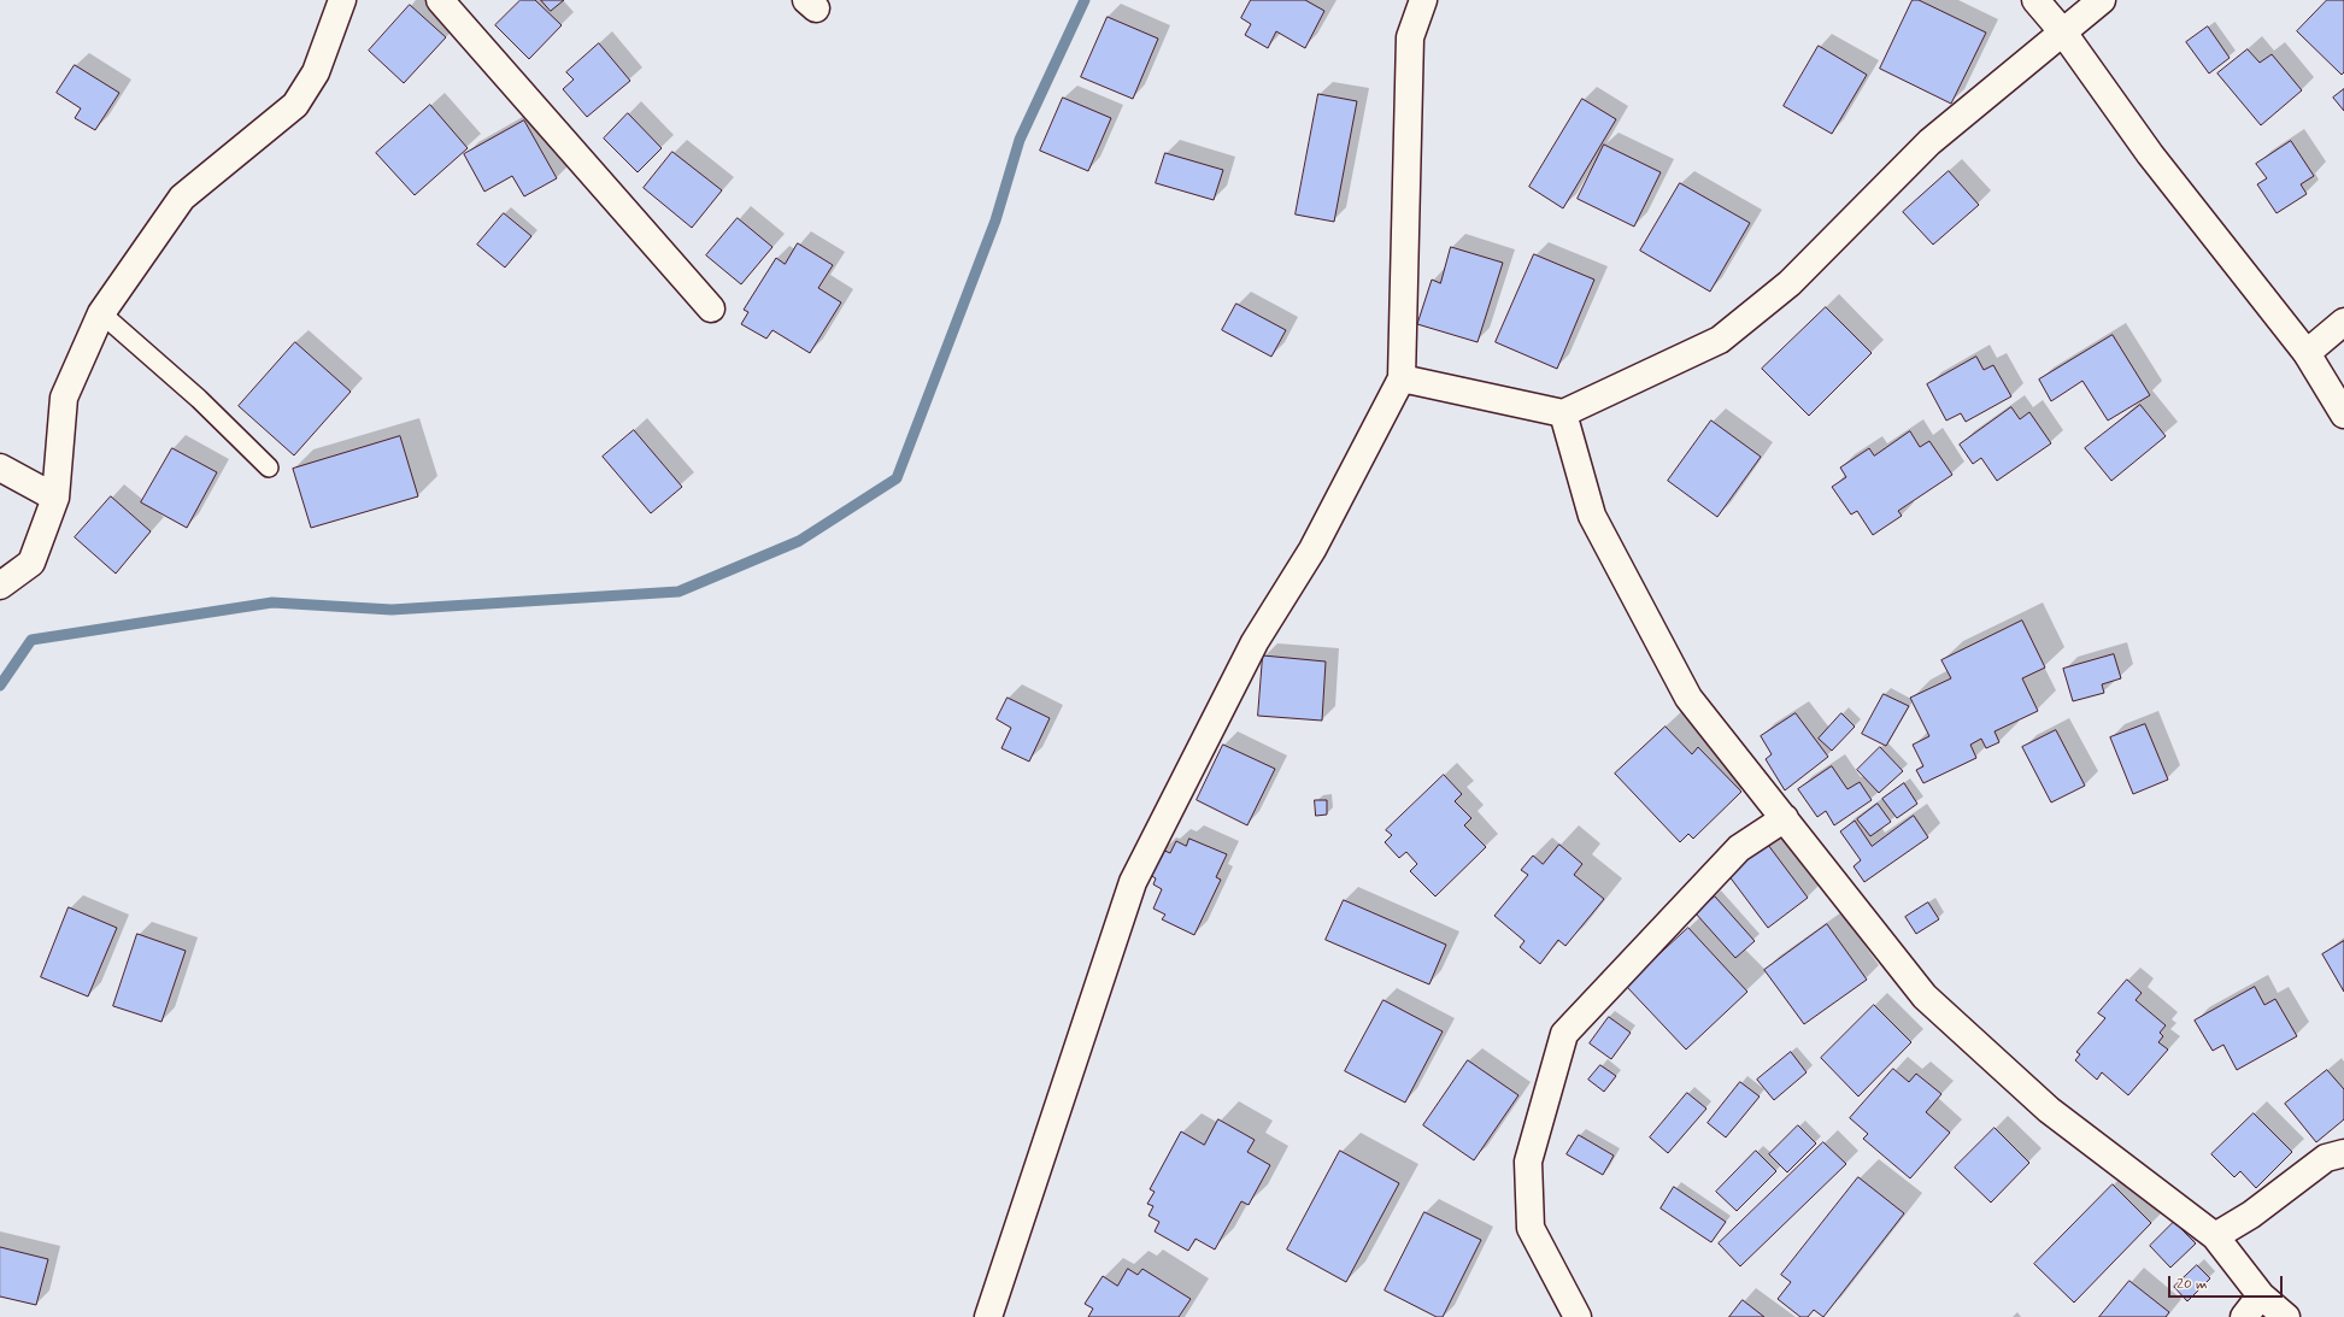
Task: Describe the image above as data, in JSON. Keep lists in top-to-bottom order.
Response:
{
  "scale_bar": "20 m"
}
